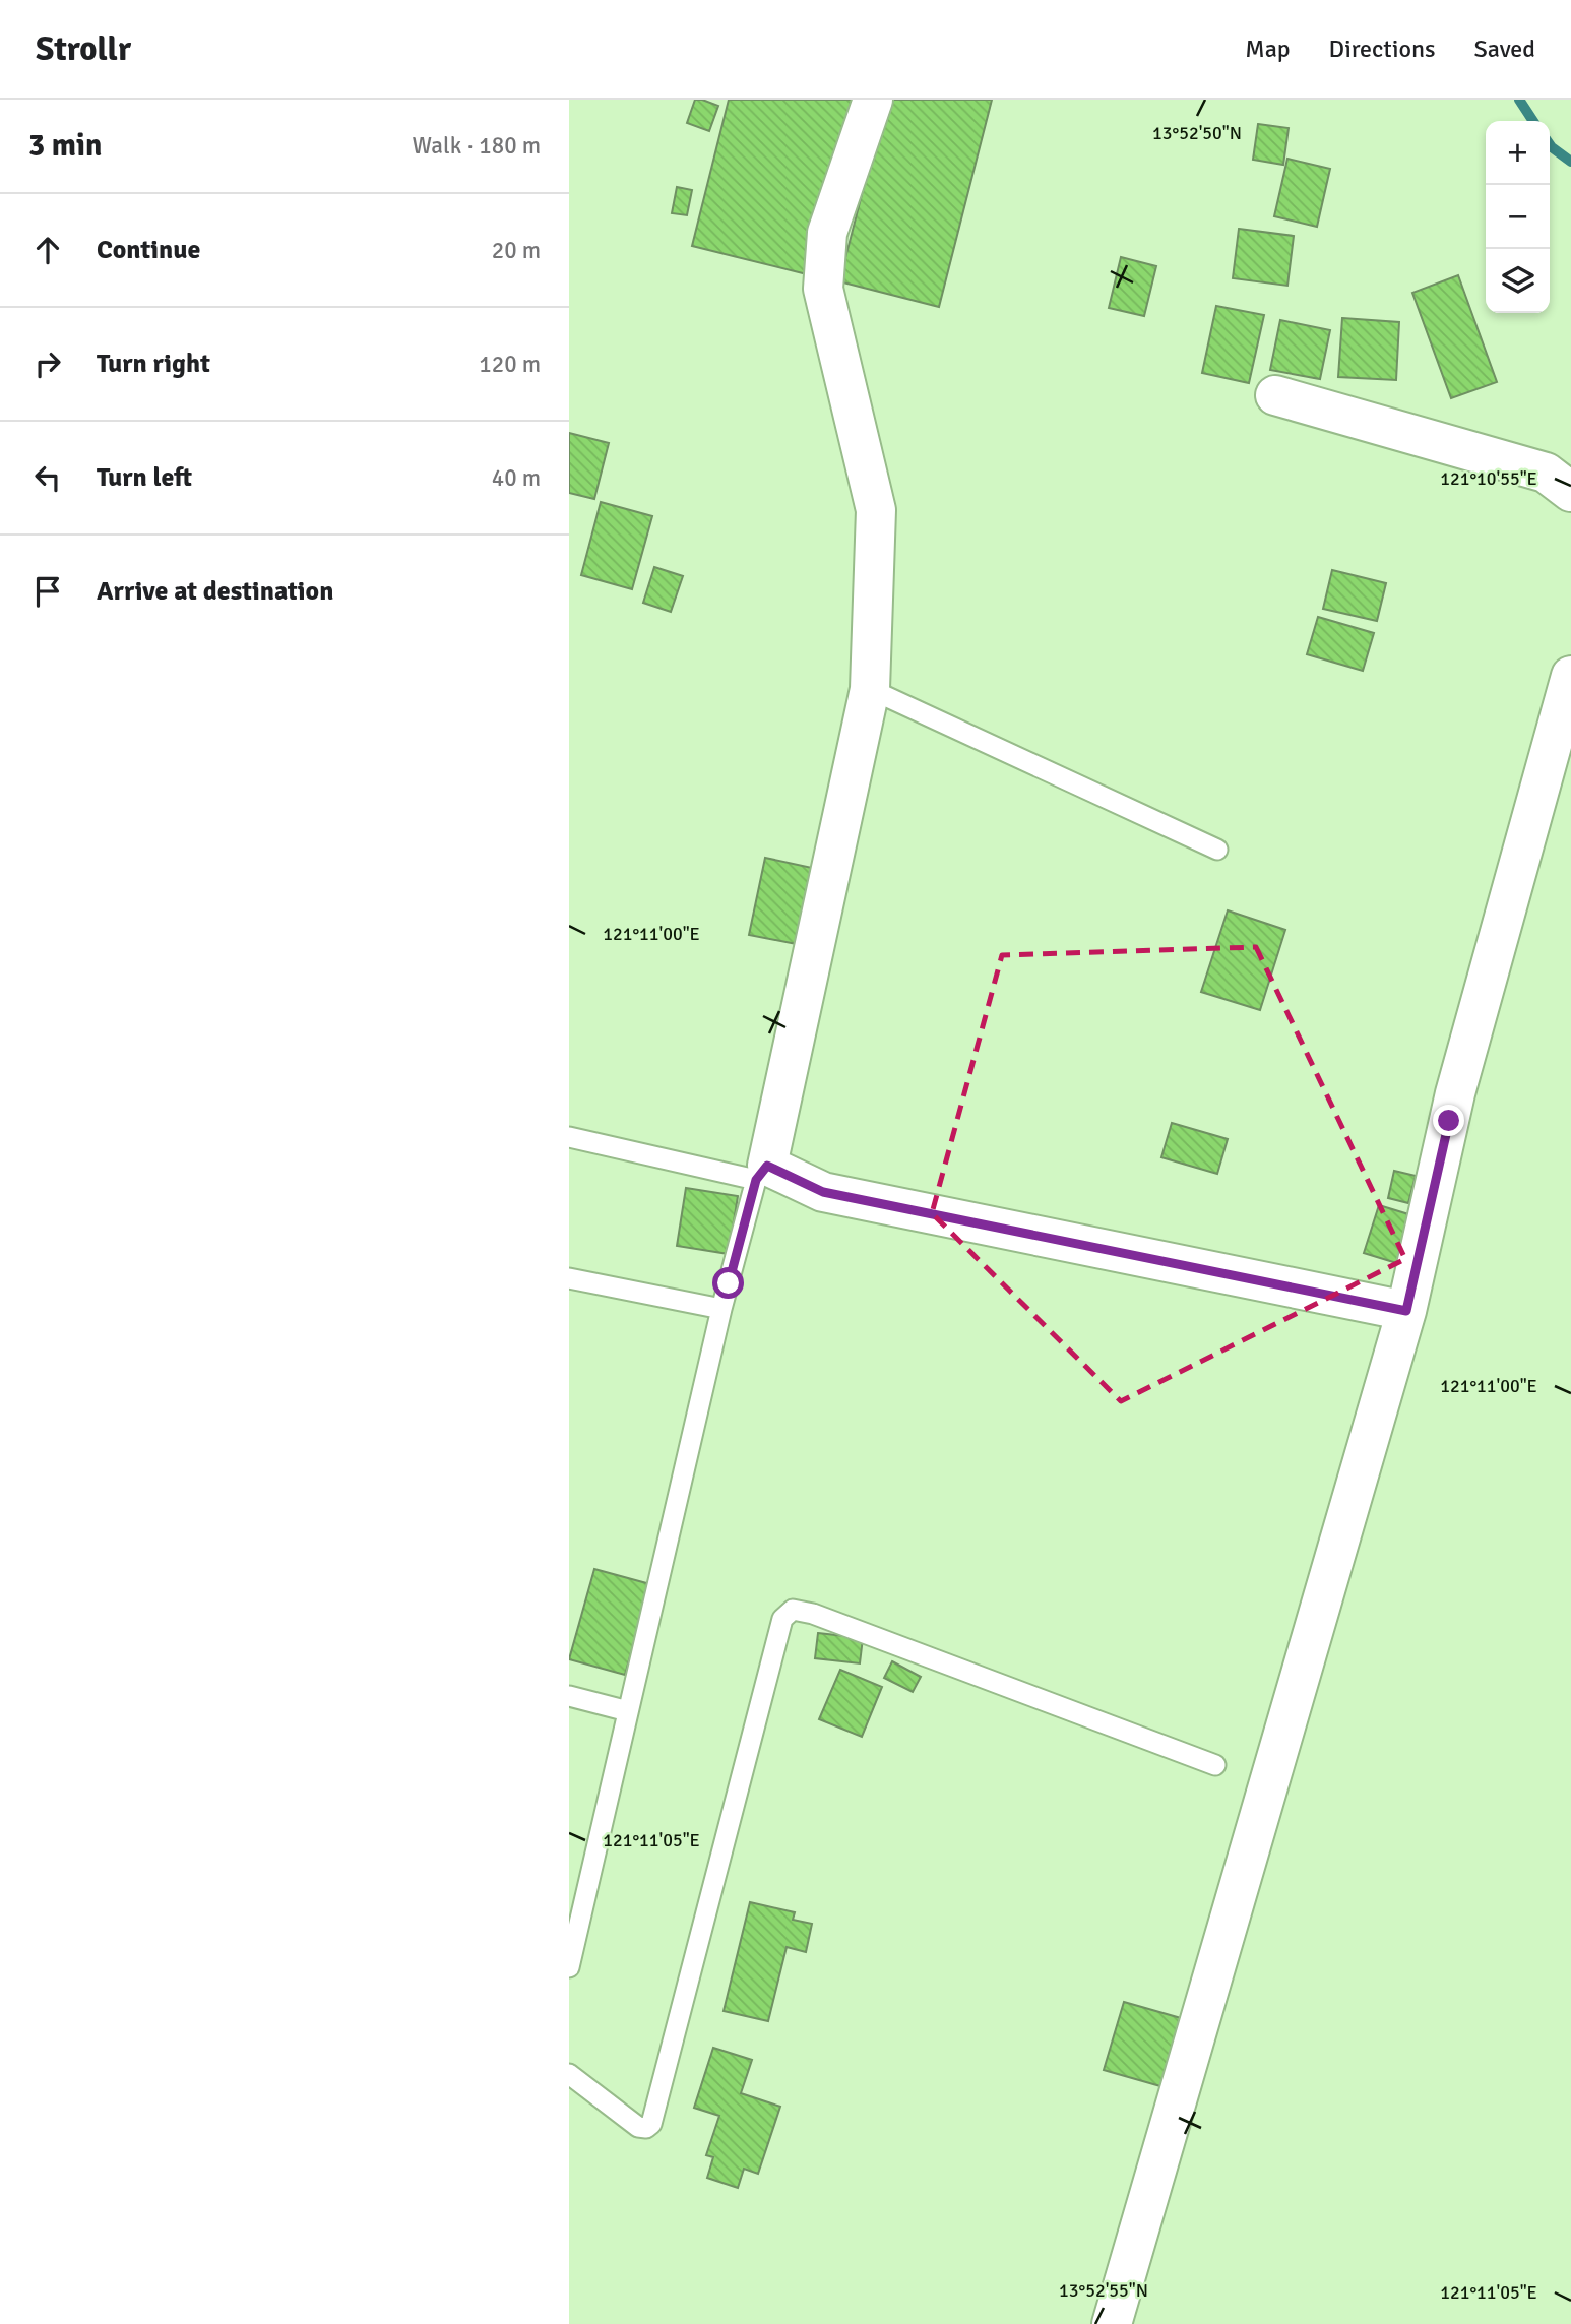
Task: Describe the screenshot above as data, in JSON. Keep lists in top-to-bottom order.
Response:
{
  "page": {
    "header": "Strollr",
    "nav": ["Map", "Directions", "Saved"],
    "heading": ["3 min", "Walk · 180 m"],
    "map_buttons": ["+", "−"],
    "list": [
      ["Continue", "20 m"],
      ["Turn right", "120 m"],
      ["Turn left", "40 m"],
      "Arrive at destination"
    ]
  },
  "coordinates": [
    "13°52'50\"N",
    "121°10'55\"E",
    "121°11'00\"E",
    "121°11'05\"E",
    "13°52'55\"N"
  ]
}
